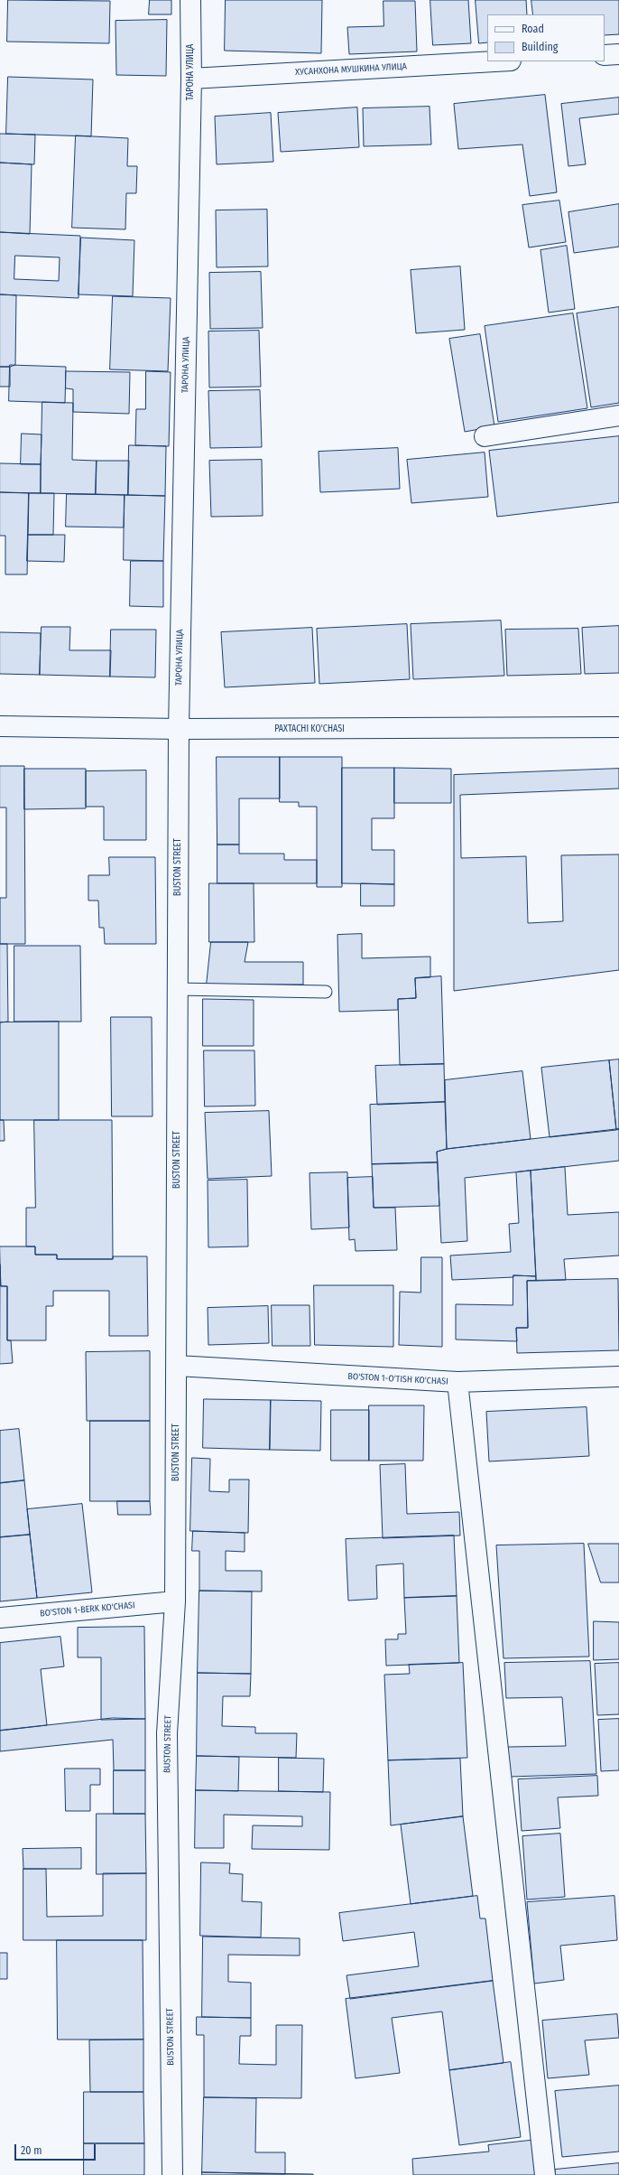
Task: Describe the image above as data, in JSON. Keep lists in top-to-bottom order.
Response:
{
  "streets": {
    "street": [
      "ХУСАНХОНА МУШКИНА УЛИЦА",
      "ТАРОНА УЛИЦА",
      "PAXTACHI KO'CHASI",
      "BUSTON STREET",
      "BO'STON 1-O'TISH KO'CHASI",
      "BO'STON 1-BERK KO'CHASI"
    ]
  },
  "crossings": [
    ["ХУСАНХОНА МУШКИНА УЛИЦА", "ТАРОНА УЛИЦА"],
    ["ТАРОНА УЛИЦА", "PAXTACHI KO'CHASI"],
    ["ТАРОНА УЛИЦА", "BUSTON STREET"],
    ["PAXTACHI KO'CHASI", "BUSTON STREET"],
    ["BUSTON STREET", "BO'STON 1-O'TISH KO'CHASI"],
    ["BUSTON STREET", "BO'STON 1-BERK KO'CHASI"]
  ],
  "legend": ["Road", "Building"],
  "scale_bar": "20 m"
}
